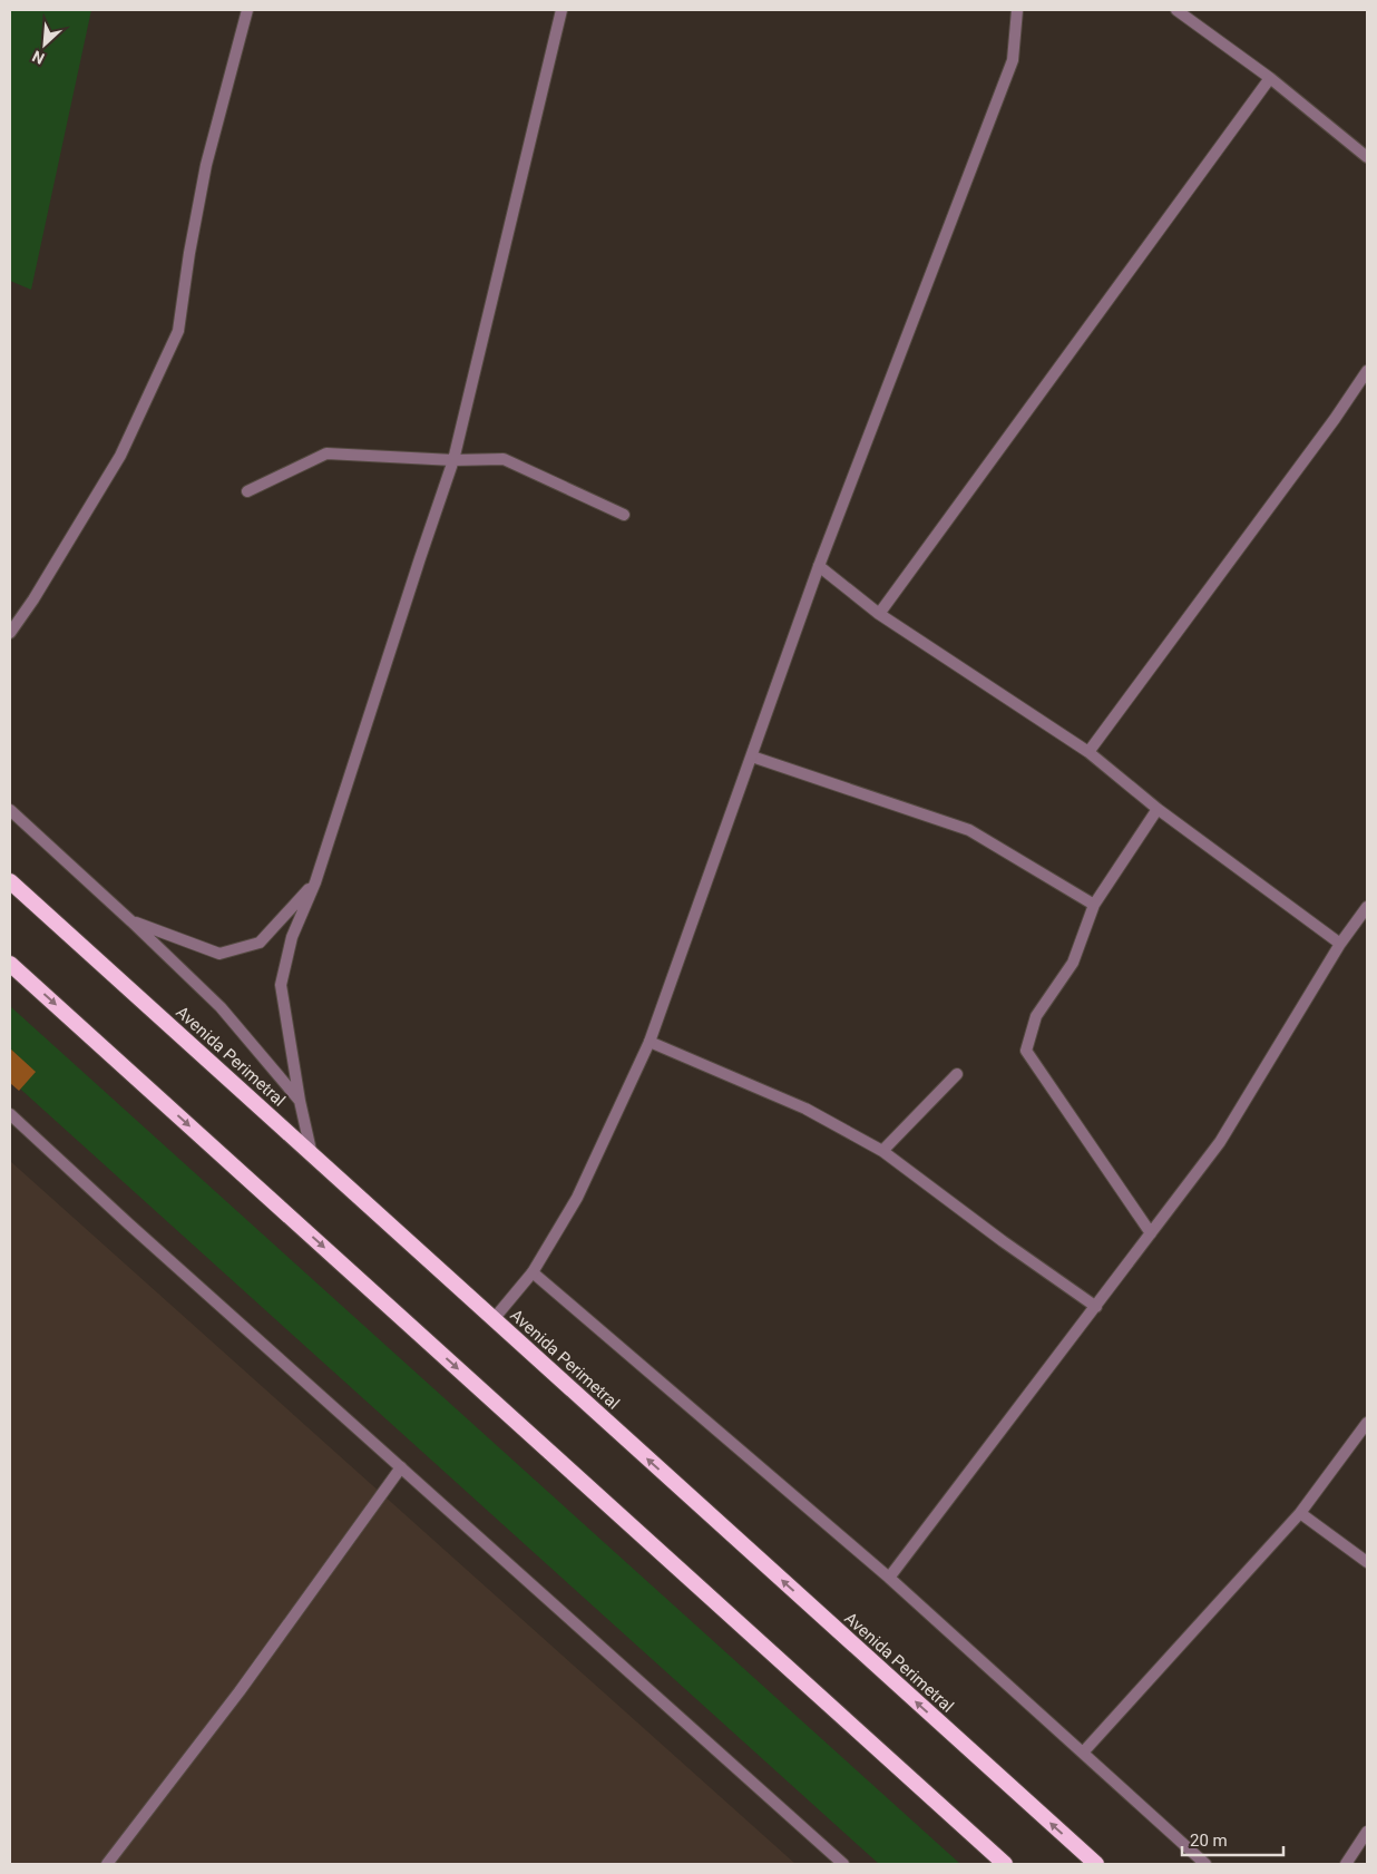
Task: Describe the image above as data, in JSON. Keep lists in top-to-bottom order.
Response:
{
  "streets": {
    "highway": ["Avenida Perimetral"]
  },
  "scale_bar": "20 m",
  "north": "bottom left"
}
